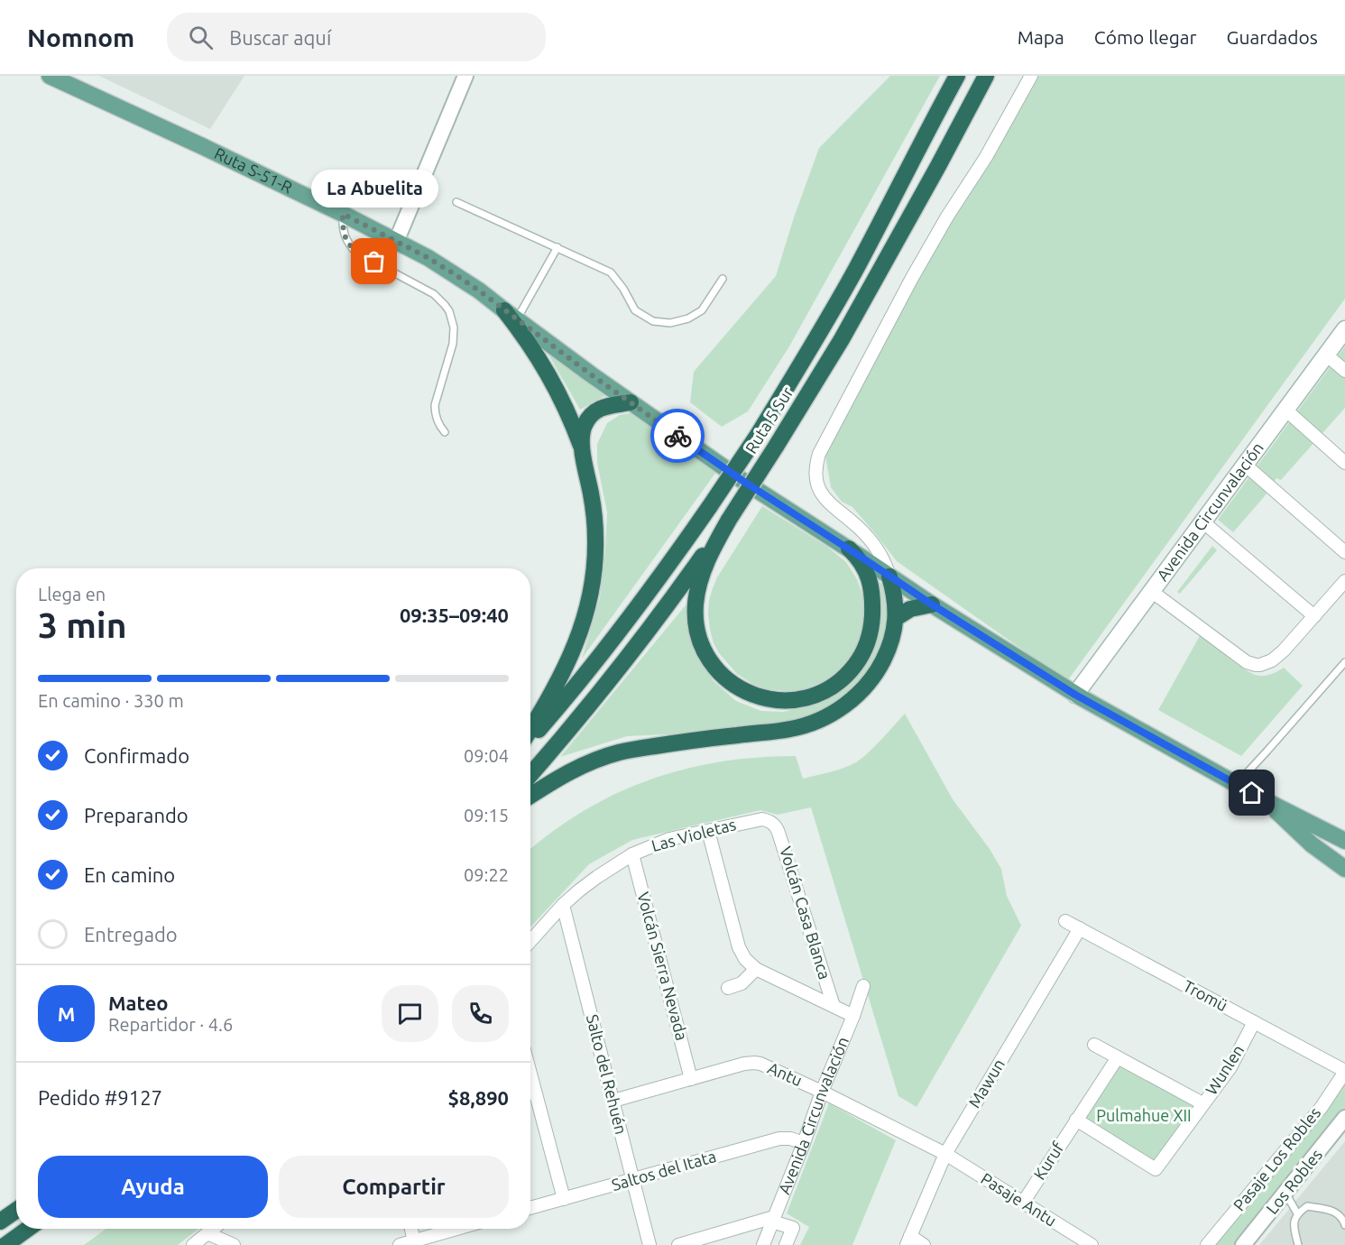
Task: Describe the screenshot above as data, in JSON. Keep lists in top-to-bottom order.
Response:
{
  "streets": {
    "highway": ["Ruta 5 Sur"],
    "main road": ["Ruta S-51-R", "Avenida Circunvalación"],
    "street": [
      "Las Violetas",
      "Volcán Casa Blanca",
      "Volcán Sierra Nevada",
      "Tromü",
      "Wunlen",
      "Salto del Rehuén",
      "Antu",
      "Mawun",
      "Pasaje Los Robles",
      "Kuruf",
      "Saltos del Itata",
      "Los Robles",
      "Pasaje Antu"
    ]
  },
  "crossings": [
    ["Ruta S-51-R", "Avenida Circunvalación"],
    ["Avenida Circunvalación", "Antu"],
    ["Avenida Circunvalación", "Saltos del Itata"],
    ["Las Violetas", "Volcán Casa Blanca"],
    ["Las Violetas", "Volcán Sierra Nevada"],
    ["Las Violetas", "Salto del Rehuén"],
    ["Volcán Sierra Nevada", "Antu"],
    ["Tromü", "Wunlen"],
    ["Tromü", "Mawun"],
    ["Tromü", "Pasaje Los Robles"],
    ["Wunlen", "Kuruf"],
    ["Salto del Rehuén", "Antu"],
    ["Salto del Rehuén", "Saltos del Itata"],
    ["Antu", "Mawun"],
    ["Antu", "Pasaje Antu"],
    ["Mawun", "Pasaje Antu"],
    ["Kuruf", "Pasaje Antu"]
  ],
  "parks": ["Pulmahue XII"],
  "places": ["La Abuelita"],
  "page": {
    "header": "Nomnom",
    "search": "Buscar aquí",
    "nav": ["Mapa", "Cómo llegar", "Guardados"],
    "bubble": "La Abuelita",
    "heading": ["3 min", "Llega en", "09:35–09:40"],
    "panel": [
      "Mateo",
      "Repartidor · 4.6",
      "Pedido #9127",
      "$8,890"
    ],
    "bar": "En camino · 330 m",
    "list": [
      ["Confirmado", "09:04"],
      ["Preparando", "09:15"],
      ["En camino", "09:22"],
      "Entregado"
    ],
    "round": "M",
    "buttons": ["Ayuda", "Compartir"]
  }
}
